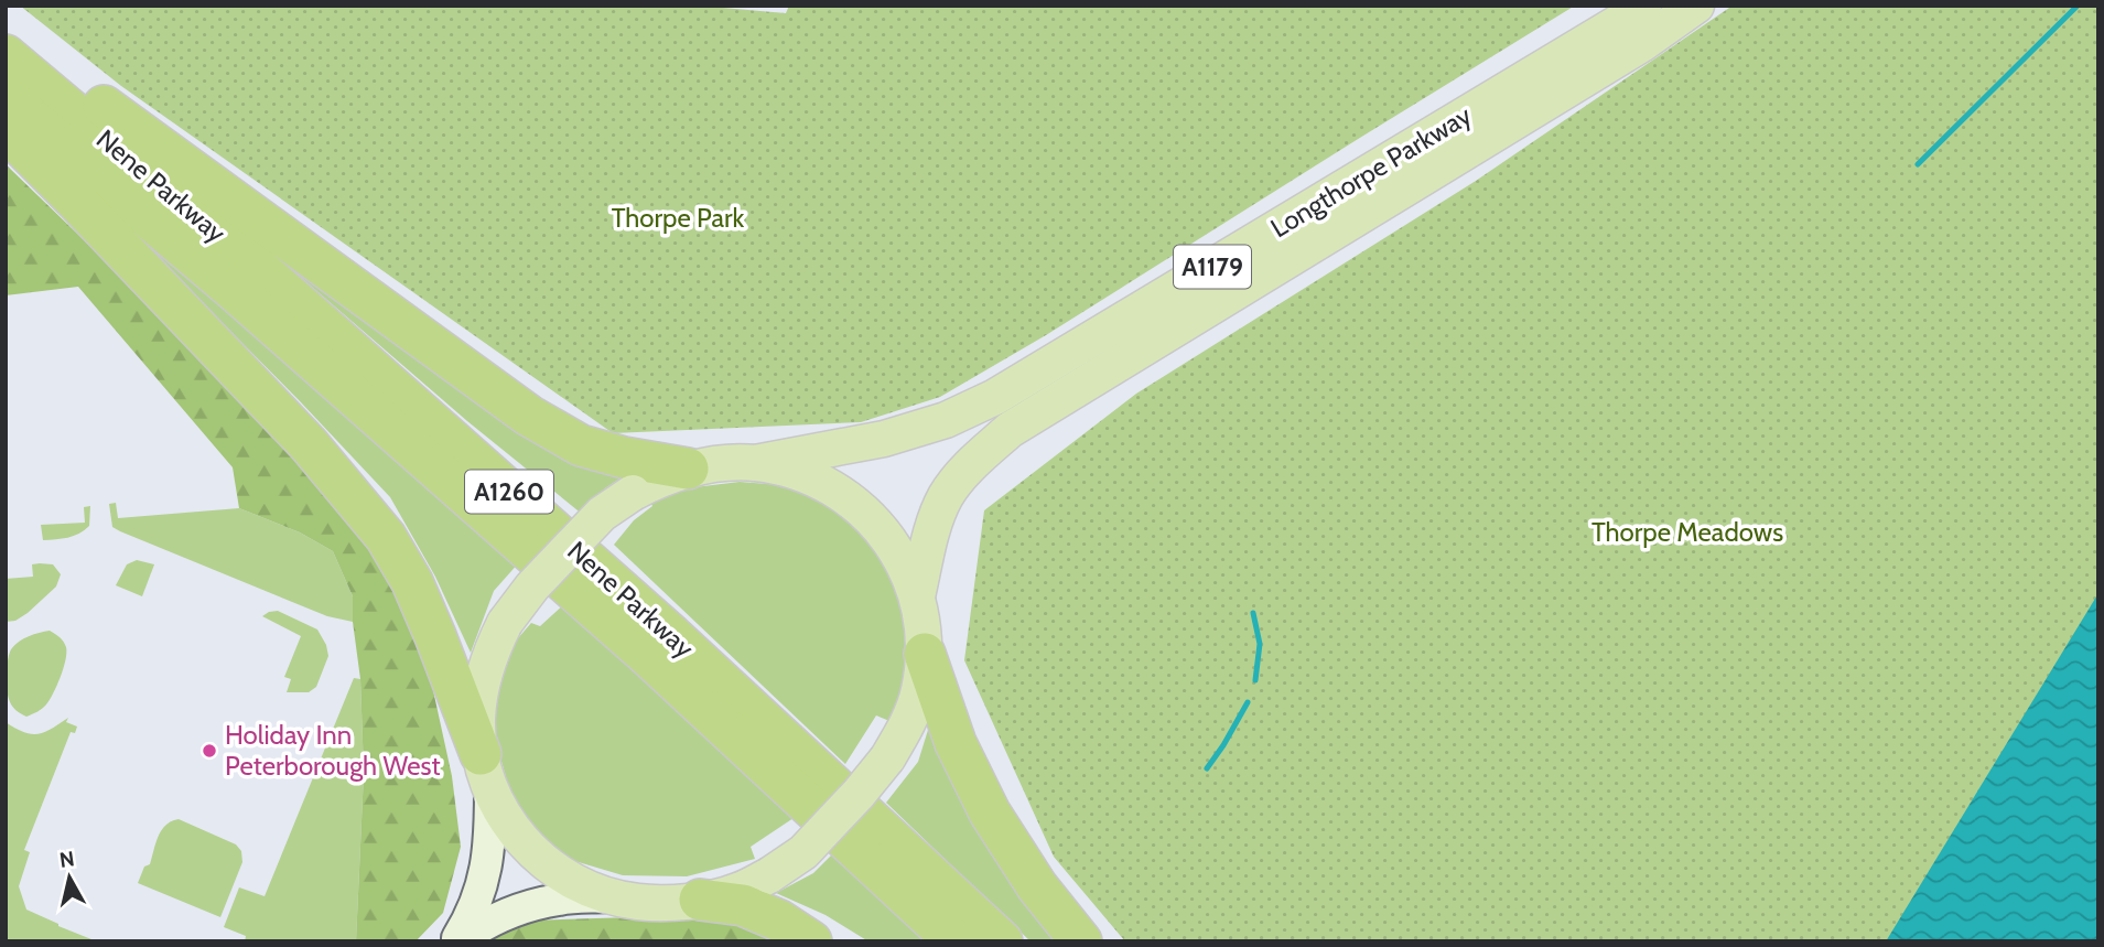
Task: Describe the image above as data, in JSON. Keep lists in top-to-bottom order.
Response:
{
  "streets": {
    "highway": ["Nene Parkway", "A1260"],
    "main road": ["Longthorpe Parkway", "A1179"]
  },
  "parks": ["Thorpe Park", "Thorpe Meadows"],
  "places": ["Holiday Inn Peterborough West"],
  "north": "top"
}
